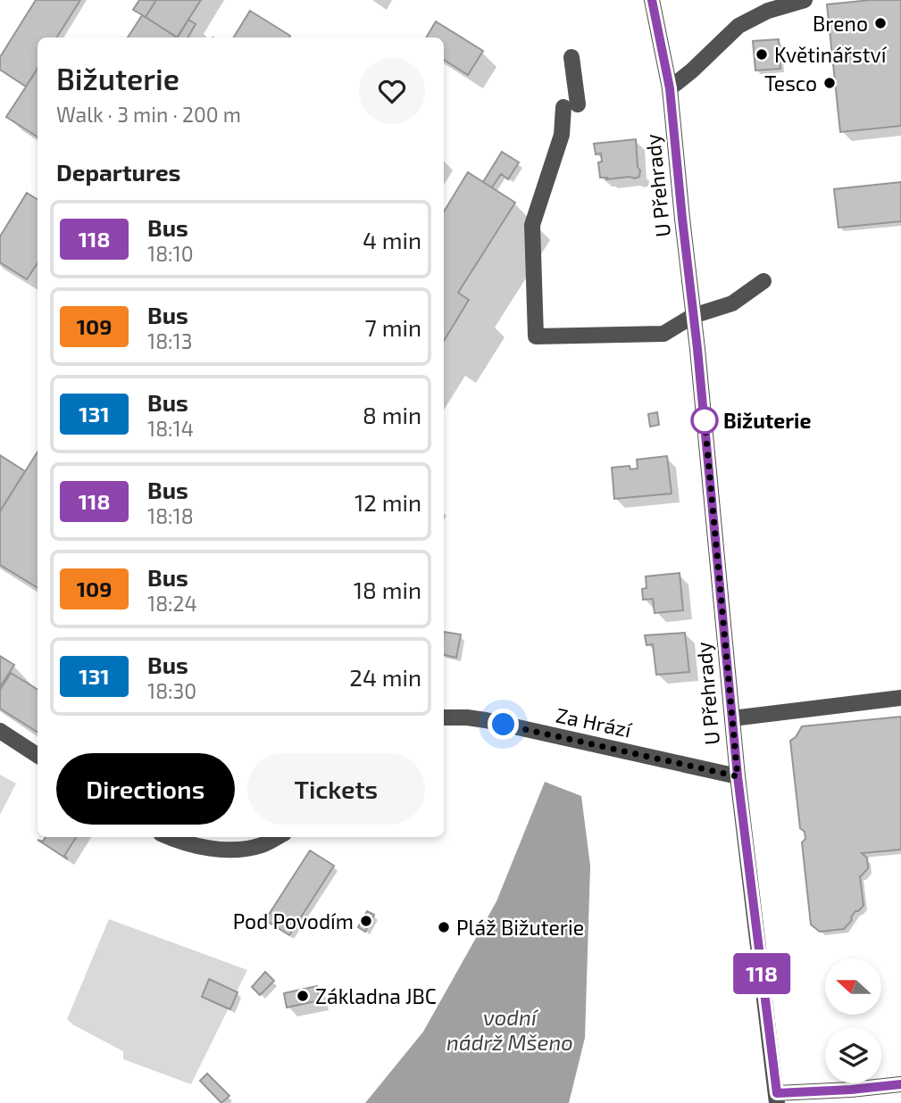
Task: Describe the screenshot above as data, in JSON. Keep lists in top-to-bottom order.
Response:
{
  "streets": {
    "street": ["U Přehrady", "Za Hrází"]
  },
  "crossings": [
    ["U Přehrady", "Za Hrází"]
  ],
  "water": ["vodní nádrž Mšeno"],
  "places": [
    "Breno",
    "Květinářství",
    "Tesco",
    "Bižuterie",
    "Pod Povodím",
    "Pláž Bižuterie",
    "Základna JBC"
  ],
  "lines": ["bus line 118"],
  "north": "left",
  "page": {
    "on_map": "118",
    "heading": [
      ["Bižuterie", "Walk · 3 min · 200 m"],
      "Departures"
    ],
    "list": [
      {
        "mark": "118",
        "name": "Bus",
        "note": "18:10",
        "value": "4 min"
      },
      {
        "mark": "109",
        "name": "Bus",
        "note": "18:13",
        "value": "7 min"
      },
      {
        "mark": "131",
        "name": "Bus",
        "note": "18:14",
        "value": "8 min"
      },
      {
        "mark": "118",
        "name": "Bus",
        "note": "18:18",
        "value": "12 min"
      },
      {
        "mark": "109",
        "name": "Bus",
        "note": "18:24",
        "value": "18 min"
      },
      {
        "mark": "131",
        "name": "Bus",
        "note": "18:30",
        "value": "24 min"
      }
    ],
    "buttons": ["Directions", "Tickets"]
  }
}
